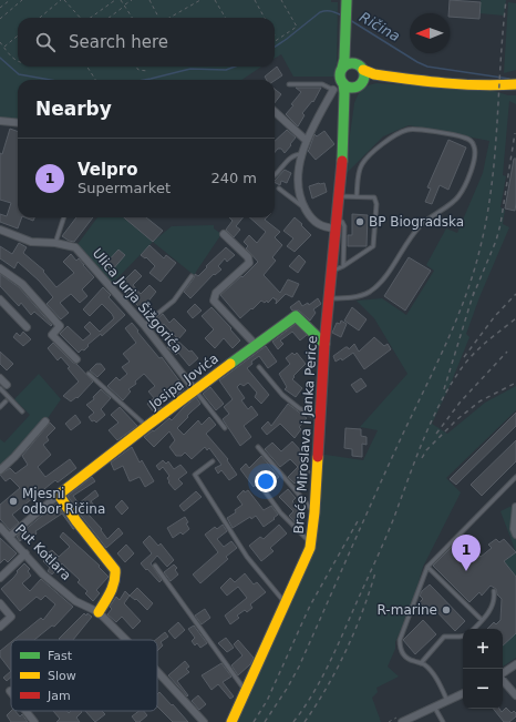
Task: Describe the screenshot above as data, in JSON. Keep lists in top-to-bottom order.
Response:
{
  "streets": {
    "main road": ["Josipa Jovića", "Braće Miroslava i Janka Perice"],
    "street": ["Ulica Jurja Šižgorića", "Put Kotlara"]
  },
  "crossings": [
    ["Ulica Jurja Šižgorića", "Josipa Jovića"],
    ["Josipa Jovića", "Braće Miroslava i Janka Perice"]
  ],
  "water": ["Ričina"],
  "places": ["BP Biogradska", "Mjesni odbor Ričina", "R-marine"],
  "legend": ["Fast", "Slow", "Jam"],
  "north": "left",
  "page": {
    "search": "Search here",
    "heading": "Nearby",
    "list": [
      {
        "mark": "1",
        "name": "Velpro",
        "note": "Supermarket",
        "value": "240 m"
      }
    ],
    "pins": "1",
    "map_buttons": ["+", "−"]
  }
}
